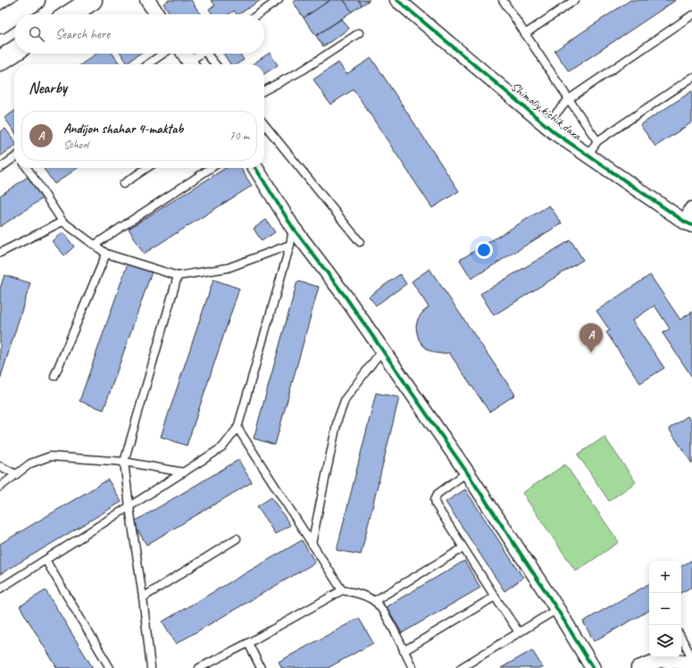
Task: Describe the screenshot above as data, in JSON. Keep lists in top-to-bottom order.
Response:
{
  "streets": {
    "street": ["Shimoliy kichik daxa"]
  },
  "page": {
    "search": "Search here",
    "heading": "Nearby",
    "list": [
      {
        "mark": "A",
        "name": "Andijon shahar 4-maktab",
        "note": "School",
        "value": "70 m"
      }
    ],
    "pins": "A",
    "map_buttons": ["+", "−"]
  }
}
